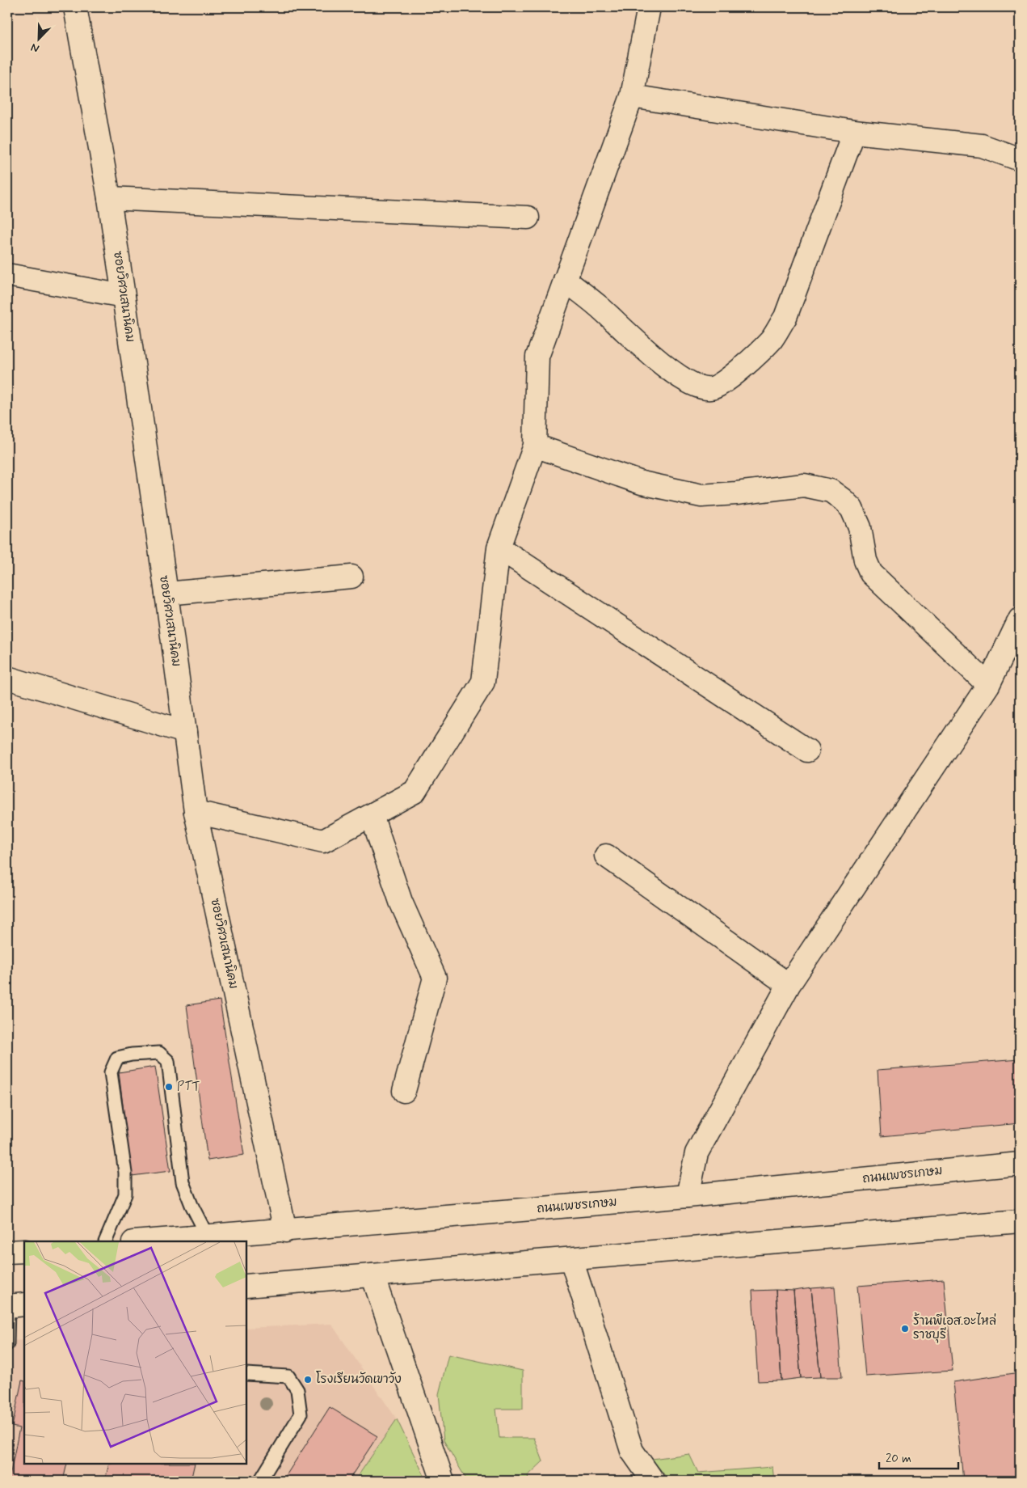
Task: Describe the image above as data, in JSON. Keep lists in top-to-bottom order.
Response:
{
  "streets": {
    "street": ["ซอยวิศวเสนานิคม", "ถนนเพชรเกษม"]
  },
  "crossings": [
    ["ซอยวิศวเสนานิคม", "ถนนเพชรเกษม"]
  ],
  "places": ["PTT", "ร้านพีเอส.อะไหล่ ราชบุรี", "โรงเรียนวัดเขาวัง"],
  "scale_bar": "20 m",
  "north": "bottom left"
}
